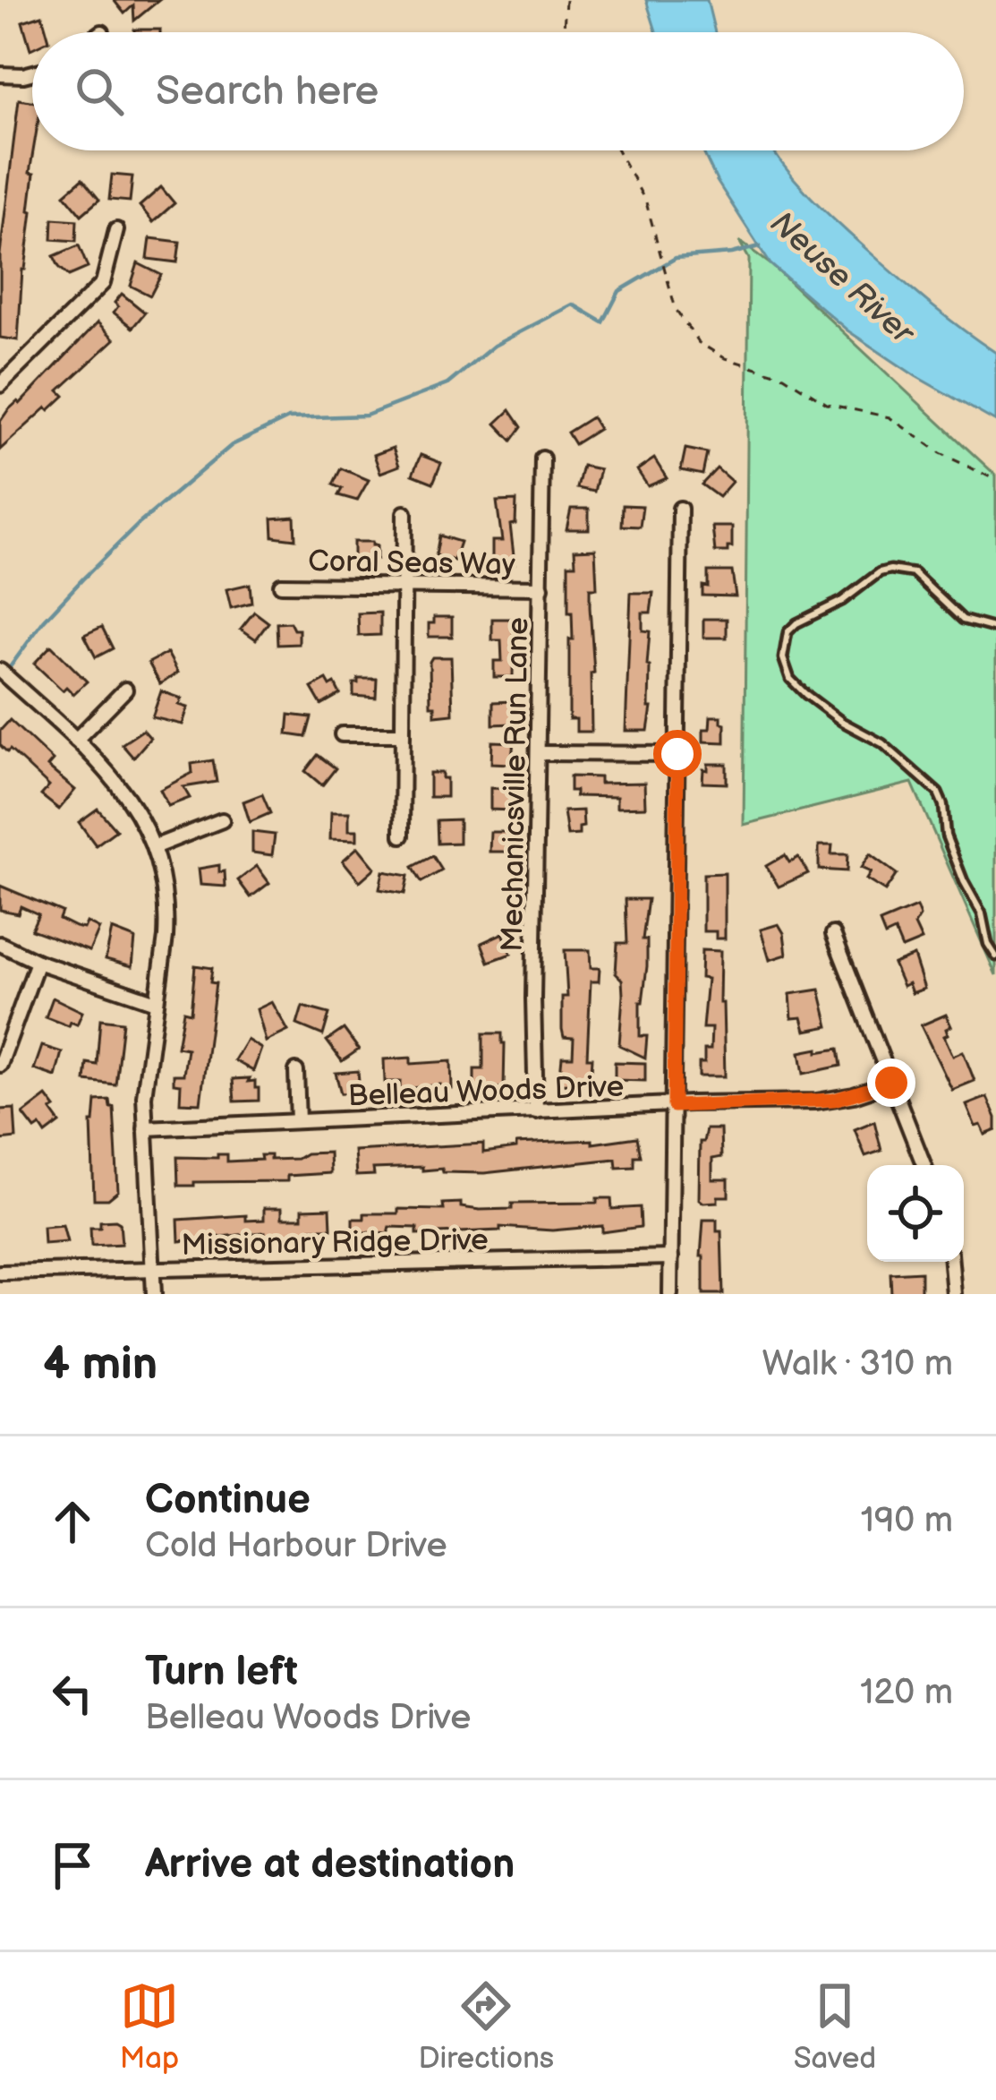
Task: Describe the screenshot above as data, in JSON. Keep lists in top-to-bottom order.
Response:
{
  "streets": {
    "street": [
      "Coral Seas Way",
      "Mechanicsville Run Lane",
      "Belleau Woods Drive",
      "Missionary Ridge Drive"
    ]
  },
  "crossings": [
    ["Coral Seas Way", "Mechanicsville Run Lane"],
    ["Mechanicsville Run Lane", "Belleau Woods Drive"]
  ],
  "water": ["Neuse River"],
  "page": {
    "search": "Search here",
    "heading": ["4 min", "Walk · 310 m"],
    "list": [
      ["Continue", "Cold Harbour Drive", "190 m"],
      ["Turn left", "Belleau Woods Drive", "120 m"],
      "Arrive at destination"
    ],
    "nav": ["Map", "Directions", "Saved"]
  }
}
